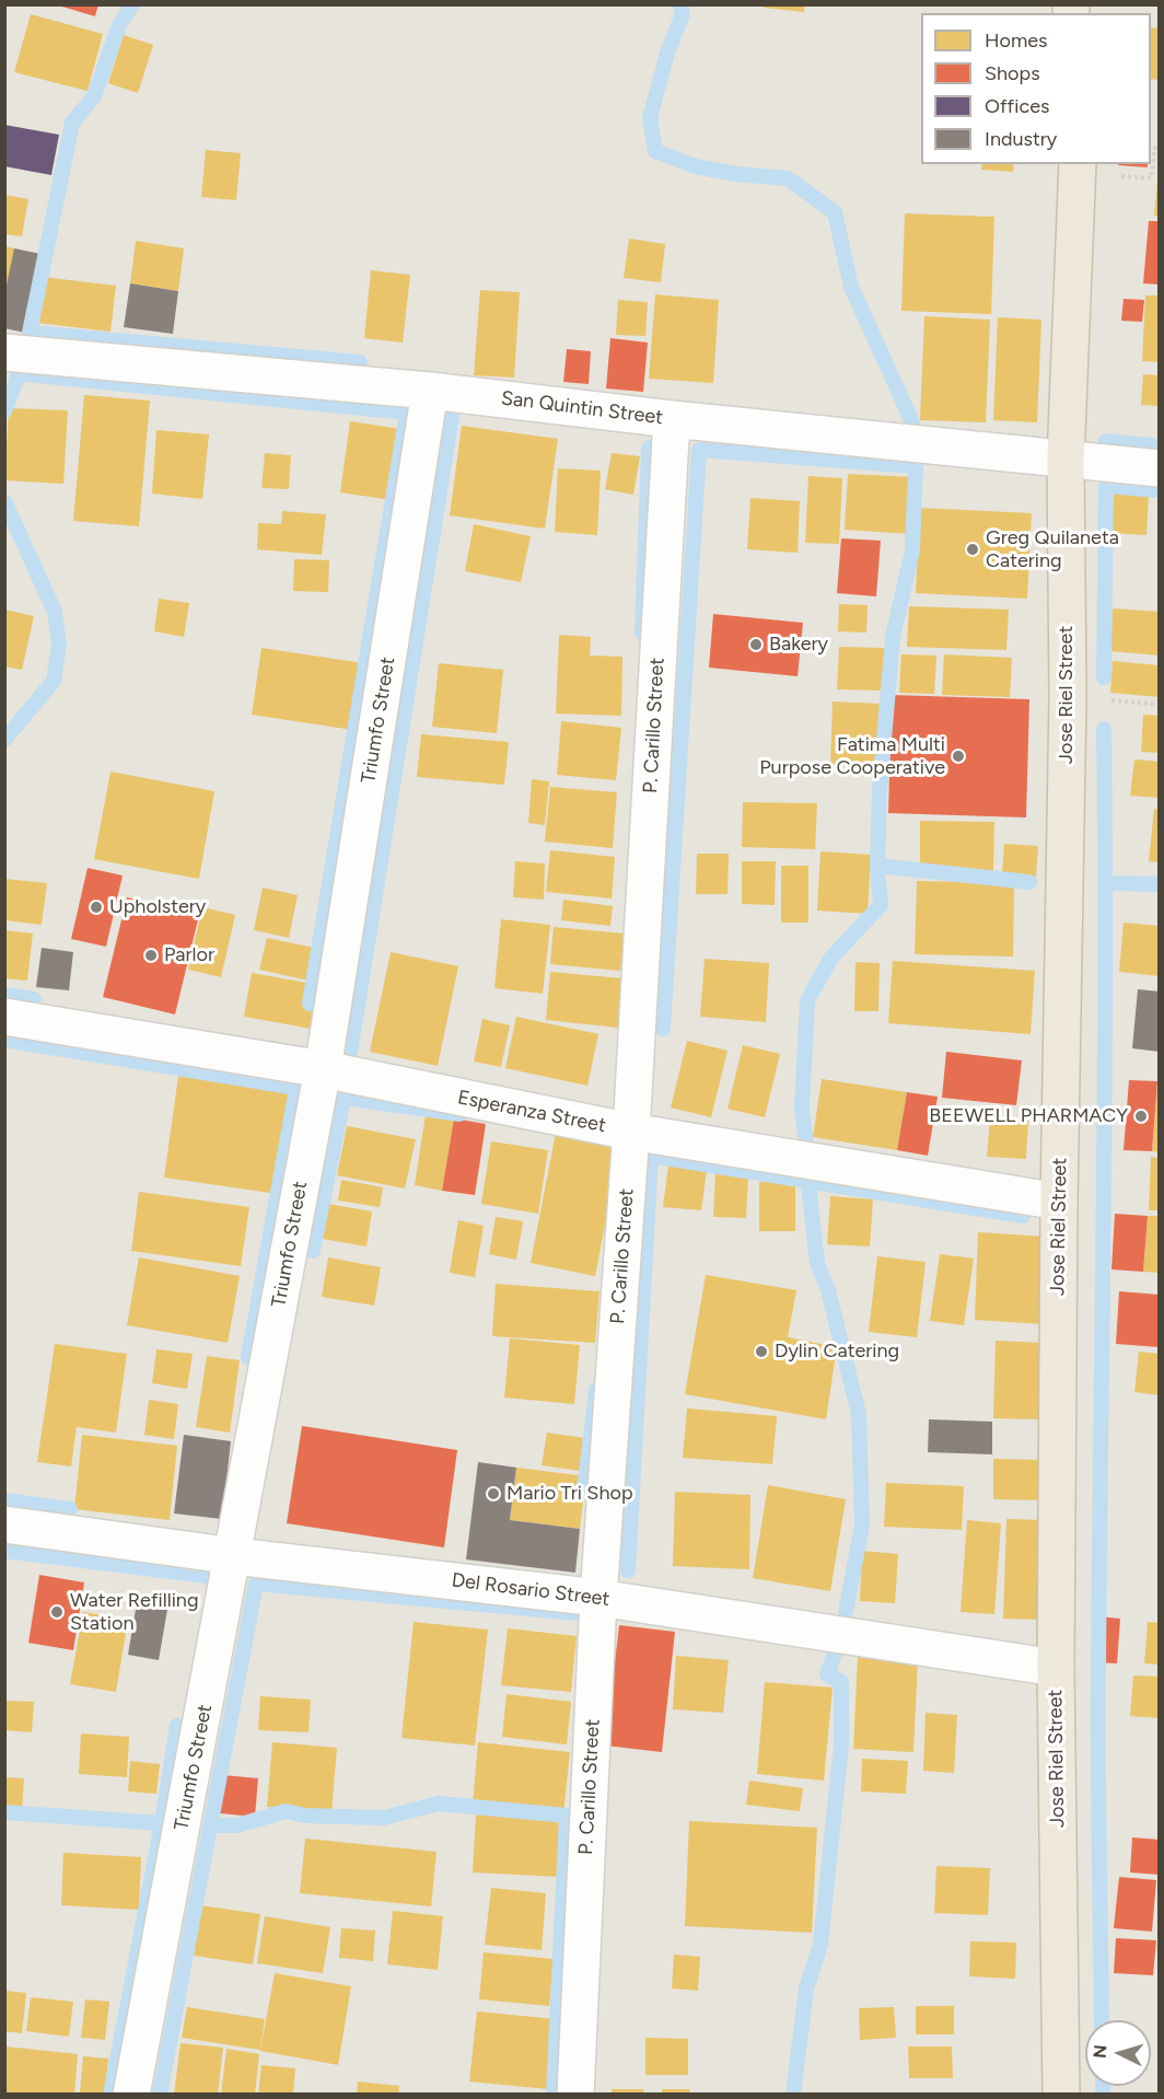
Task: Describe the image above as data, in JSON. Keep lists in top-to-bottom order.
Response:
{
  "streets": {
    "highway": ["Jose Riel Street"],
    "street": [
      "San Quintin Street",
      "Triumfo Street",
      "P. Carillo Street",
      "Esperanza Street",
      "Del Rosario Street"
    ]
  },
  "crossings": [
    ["San Quintin Street", "Jose Riel Street"],
    ["San Quintin Street", "Triumfo Street"],
    ["San Quintin Street", "P. Carillo Street"],
    ["Jose Riel Street", "Esperanza Street"],
    ["Jose Riel Street", "Del Rosario Street"],
    ["Triumfo Street", "Esperanza Street"],
    ["Triumfo Street", "Del Rosario Street"],
    ["P. Carillo Street", "Esperanza Street"],
    ["P. Carillo Street", "Del Rosario Street"]
  ],
  "places": [
    "Greg Quilaneta Catering",
    "Bakery",
    "Fatima Multi Purpose Cooperative",
    "Upholstery",
    "Parlor",
    "BEEWELL PHARMACY",
    "Dylin Catering",
    "Mario Tri Shop",
    "Water Refilling Station"
  ],
  "legend": [
    "Homes",
    "Shops",
    "Offices",
    "Industry"
  ],
  "north": "left"
}
